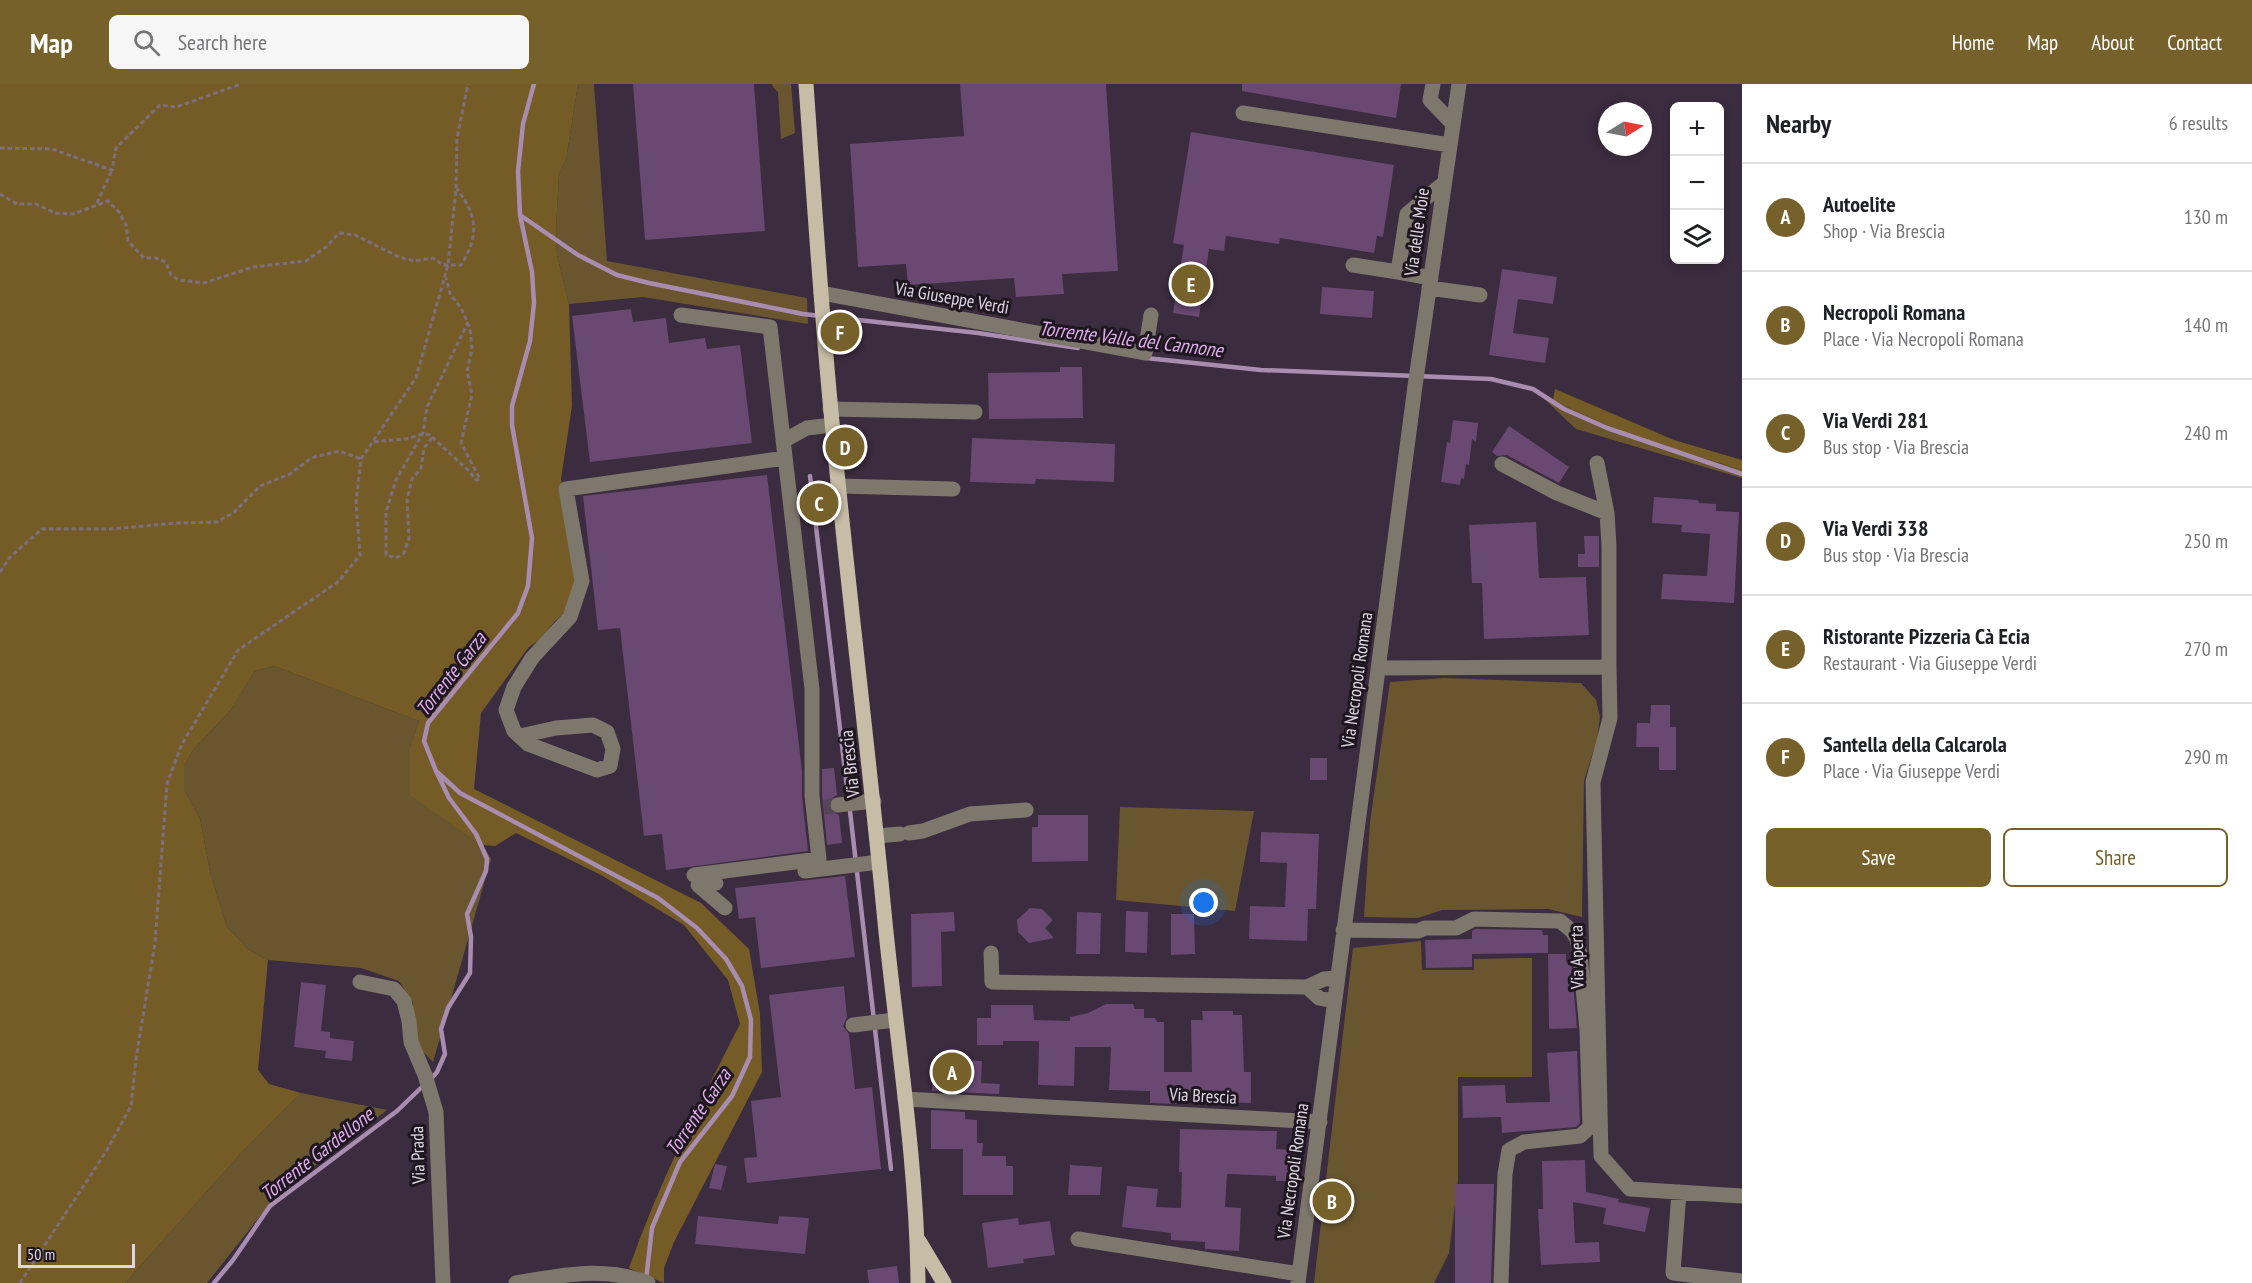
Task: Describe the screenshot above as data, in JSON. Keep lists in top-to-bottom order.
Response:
{
  "streets": {
    "main road": ["Via Brescia"],
    "street": [
      "Via delle Moie",
      "Via Giuseppe Verdi",
      "Via Necropoli Romana",
      "Via Aperta",
      "Via Prada"
    ]
  },
  "crossings": [
    ["Via delle Moie", "Via Necropoli Romana"],
    ["Via Necropoli Romana", "Via Brescia"],
    ["Via Necropoli Romana", "Via Aperta"]
  ],
  "water": ["Torrente Valle del Cannone", "Torrente Garza", "Torrente Gardellone"],
  "scale_bar": "50 m",
  "north": "right",
  "page": {
    "header": "Map",
    "search": "Search here",
    "nav": [
      "Home",
      "Map",
      "About",
      "Contact"
    ],
    "heading": ["Nearby", "6 results"],
    "map_buttons": ["+", "−"],
    "list": [
      {
        "mark": "A",
        "name": "Autoelite",
        "note": "Shop · Via Brescia",
        "value": "130 m"
      },
      {
        "mark": "B",
        "name": "Necropoli Romana",
        "note": "Place · Via Necropoli Romana",
        "value": "140 m"
      },
      {
        "mark": "C",
        "name": "Via Verdi 281",
        "note": "Bus stop · Via Brescia",
        "value": "240 m"
      },
      {
        "mark": "D",
        "name": "Via Verdi 338",
        "note": "Bus stop · Via Brescia",
        "value": "250 m"
      },
      {
        "mark": "E",
        "name": "Ristorante Pizzeria Cà Ecia",
        "note": "Restaurant · Via Giuseppe Verdi",
        "value": "270 m"
      },
      {
        "mark": "F",
        "name": "Santella della Calcarola",
        "note": "Place · Via Giuseppe Verdi",
        "value": "290 m"
      }
    ],
    "pins": [
      "E",
      "F",
      "D",
      "C",
      "A",
      "B"
    ],
    "buttons": ["Save", "Share"],
    "scale": "50 m"
  }
}
